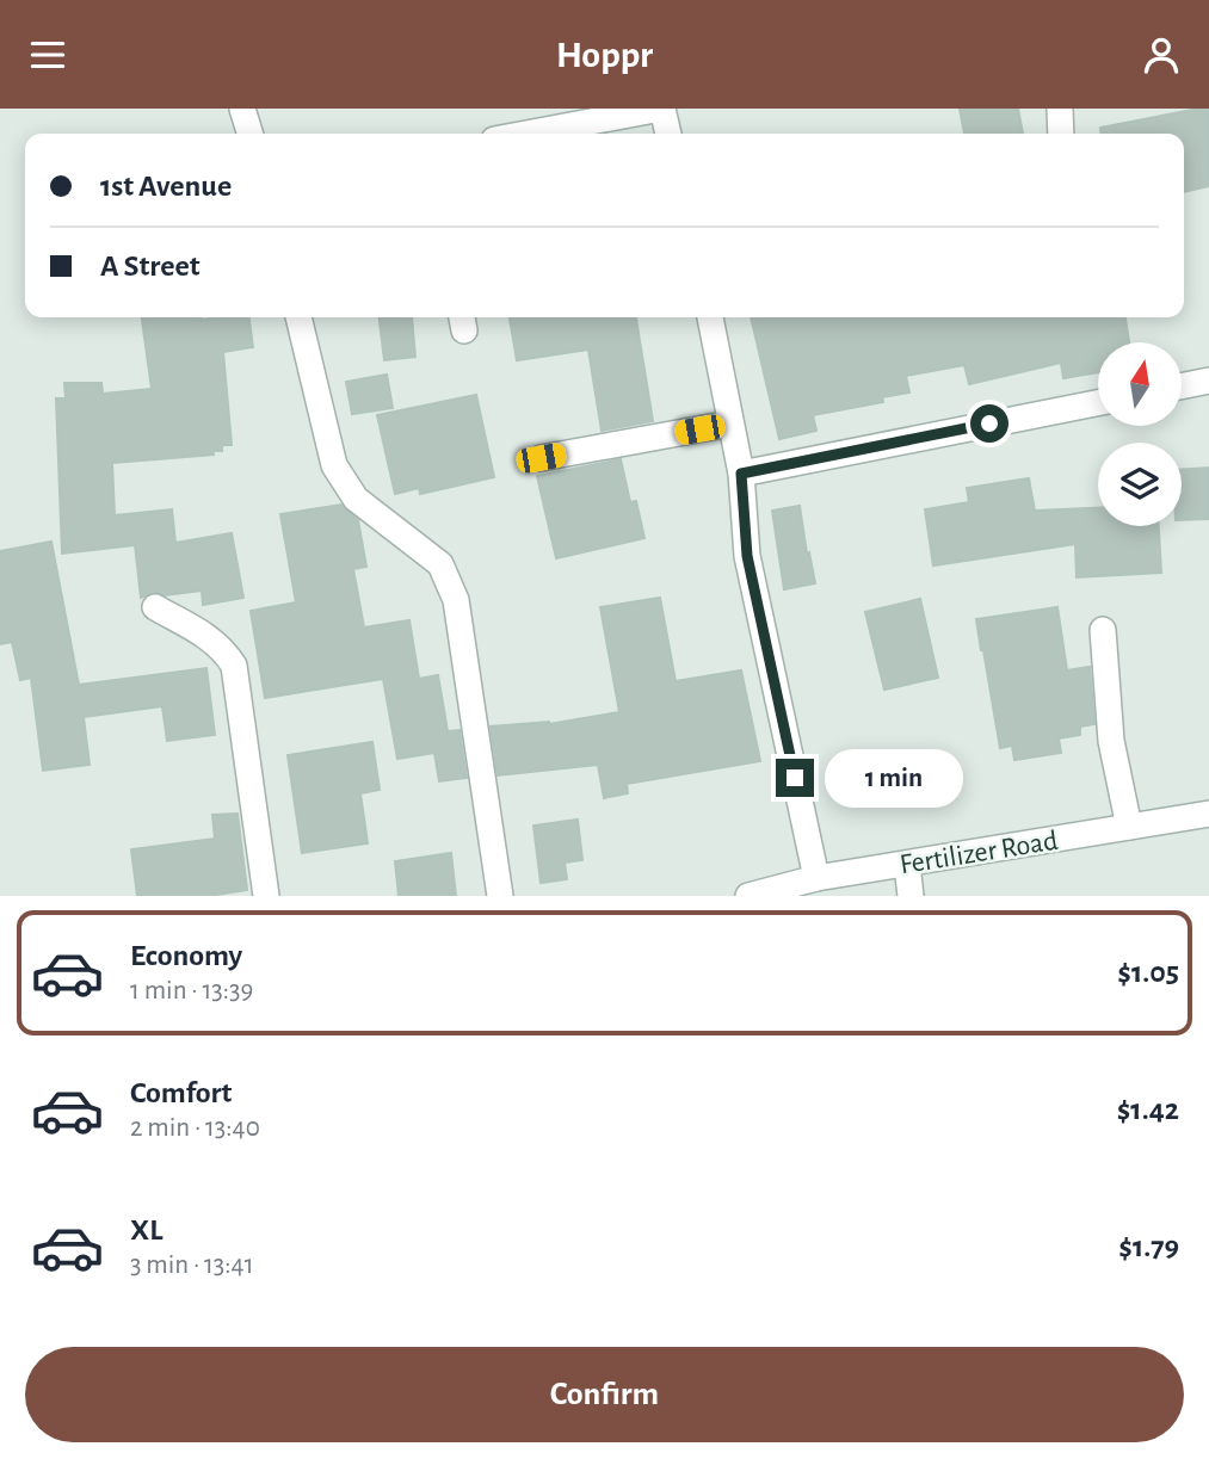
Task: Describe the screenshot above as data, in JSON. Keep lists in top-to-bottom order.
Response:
{
  "streets": {
    "street": ["Fertilizer Road"]
  },
  "north": "top",
  "page": {
    "header": "Hoppr",
    "banner": ["1st Avenue", "A Street"],
    "bubble": "1 min",
    "list": [
      {
        "name": "Economy",
        "note": "1 min · 13:39",
        "value": "$1.05"
      },
      {
        "name": "Comfort",
        "note": "2 min · 13:40",
        "value": "$1.42"
      },
      {
        "name": "XL",
        "note": "3 min · 13:41",
        "value": "$1.79"
      }
    ],
    "buttons": "Confirm"
  }
}
